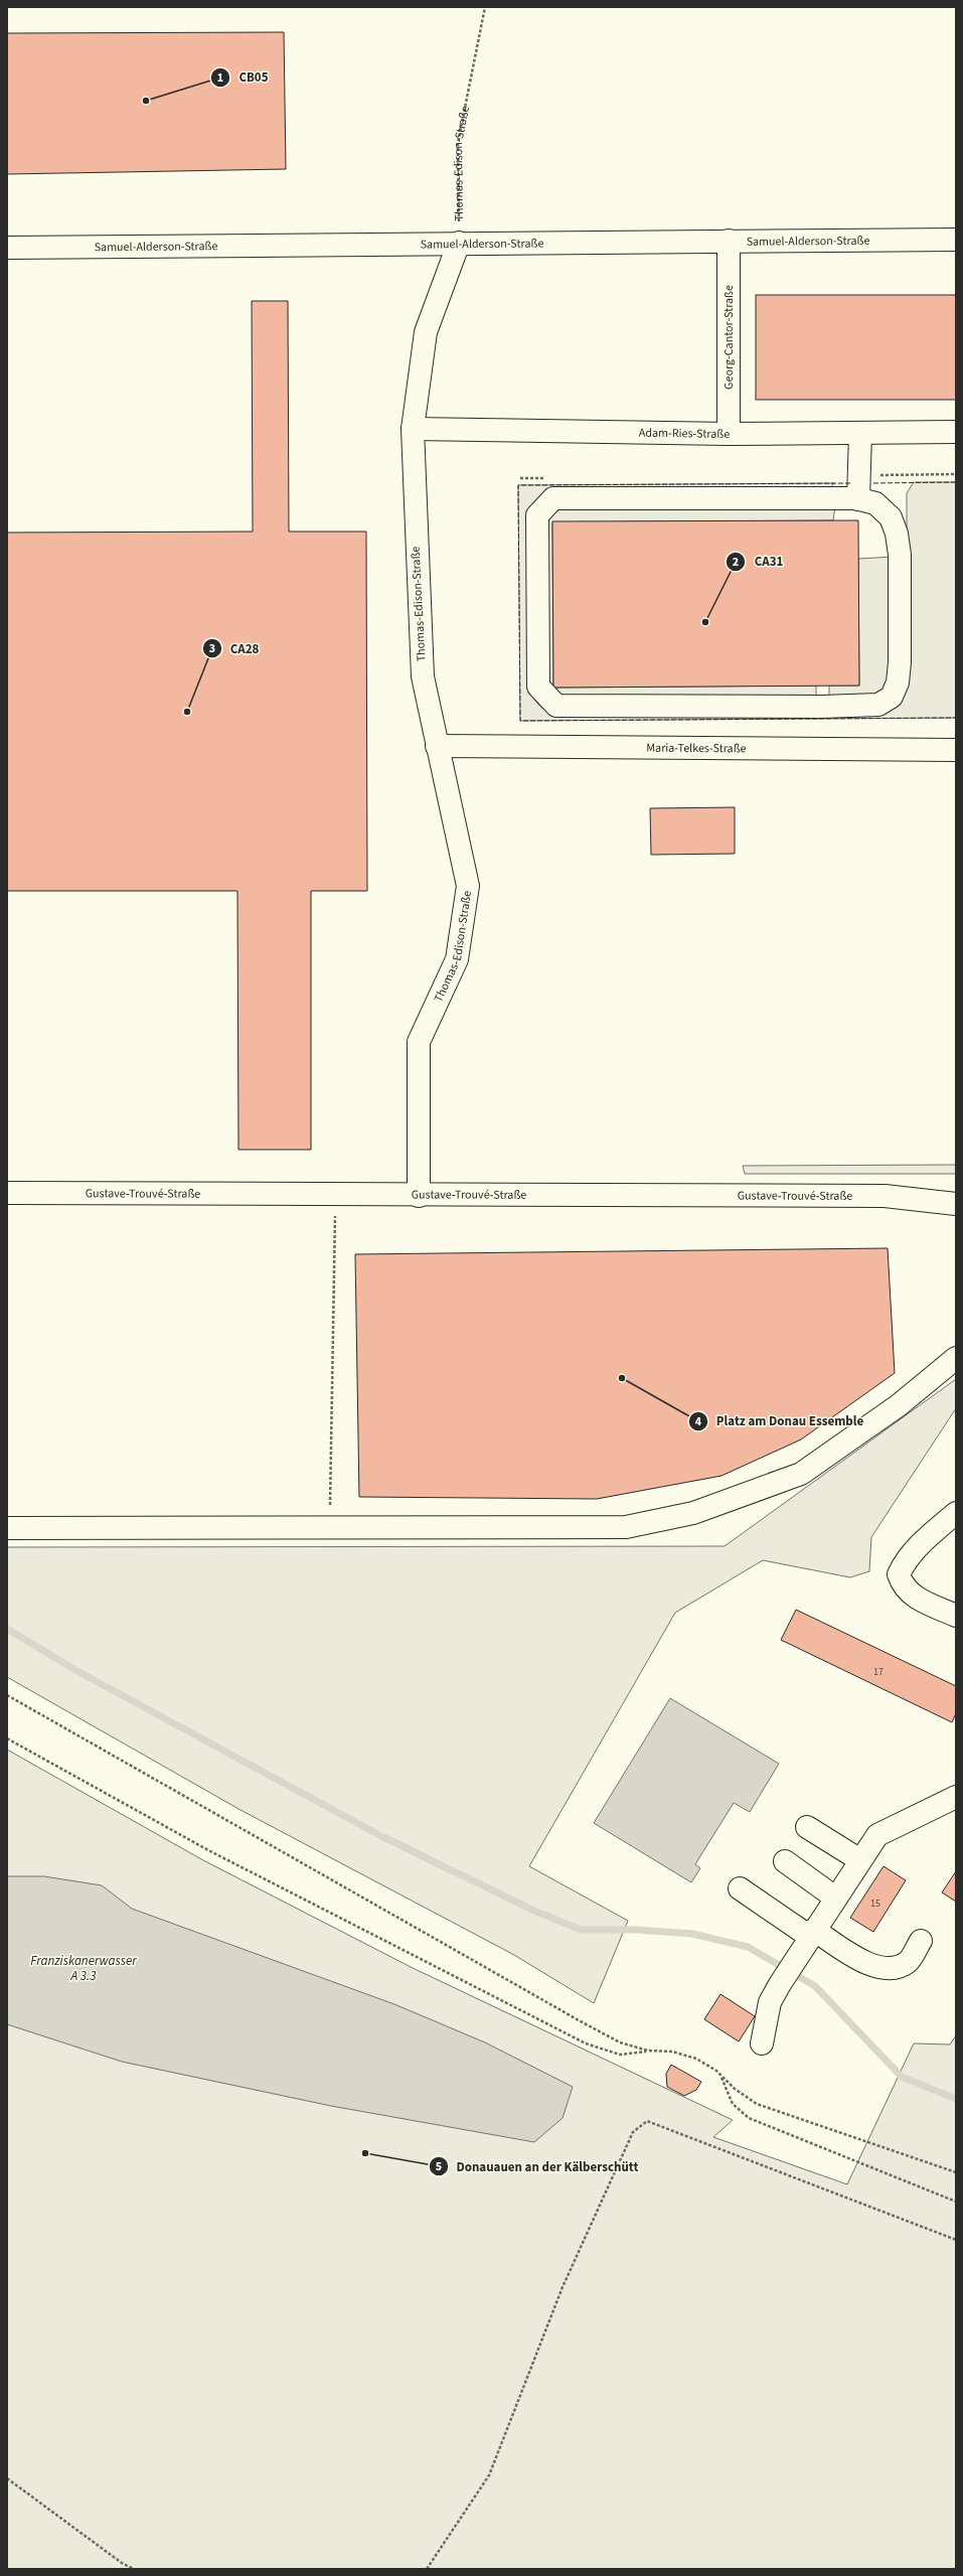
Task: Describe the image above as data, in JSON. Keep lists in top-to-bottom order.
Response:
{
  "streets": {
    "street": [
      "Thomas-Edison-Straße",
      "Samuel-Alderson-Straße",
      "Georg-Cantor-Straße",
      "Adam-Ries-Straße",
      "Maria-Telkes-Straße",
      "Gustave-Trouvé-Straße"
    ]
  },
  "crossings": [
    ["Thomas-Edison-Straße", "Samuel-Alderson-Straße"],
    ["Thomas-Edison-Straße", "Adam-Ries-Straße"],
    ["Thomas-Edison-Straße", "Maria-Telkes-Straße"],
    ["Thomas-Edison-Straße", "Gustave-Trouvé-Straße"],
    ["Samuel-Alderson-Straße", "Georg-Cantor-Straße"],
    ["Georg-Cantor-Straße", "Adam-Ries-Straße"]
  ],
  "water": ["Franziskanerwasser A 3.3"],
  "places": [
    "CB05",
    "CA31",
    "CA28",
    "Platz am Donau Essemble",
    "Donauauen an der Kälberschütt"
  ],
  "house_numbers": ["17", "15"]
}
